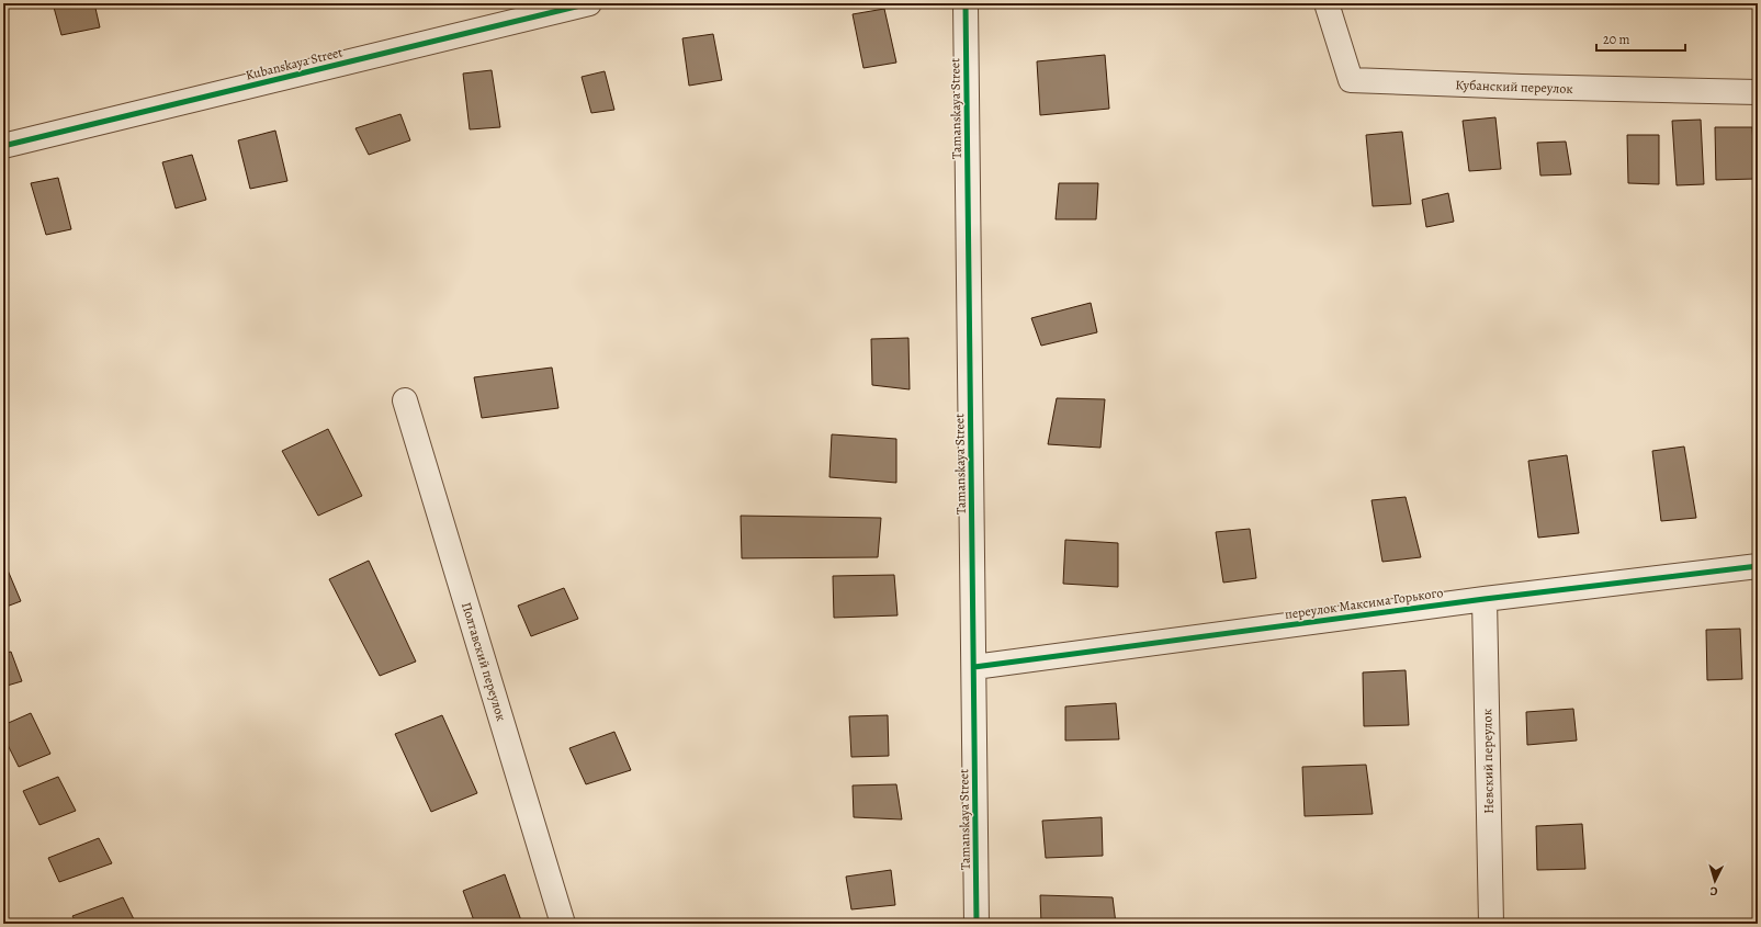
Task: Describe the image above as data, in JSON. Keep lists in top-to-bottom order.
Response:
{
  "streets": {
    "street": [
      "Kubanskaya Street",
      "Кубанский переулок",
      "Tamanskaya Street",
      "переулок Максима Горького",
      "Полтавский переулок",
      "Невский переулок"
    ]
  },
  "crossings": [
    ["Tamanskaya Street", "переулок Максима Горького"],
    ["переулок Максима Горького", "Невский переулок"]
  ],
  "scale_bar": "20 m",
  "north": "bottom"
}
